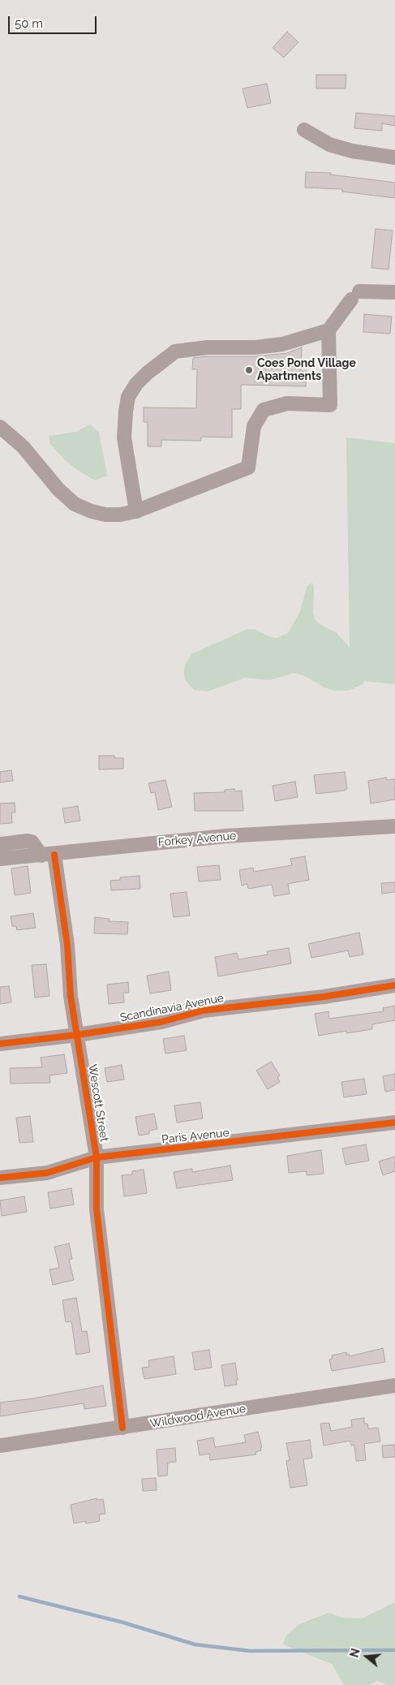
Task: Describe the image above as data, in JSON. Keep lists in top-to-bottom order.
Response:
{
  "streets": {
    "street": [
      "Forkey Avenue",
      "Scandinavia Avenue",
      "Wescott Street",
      "Paris Avenue",
      "Wildwood Avenue"
    ]
  },
  "crossings": [
    ["Forkey Avenue", "Wescott Street"],
    ["Scandinavia Avenue", "Wescott Street"],
    ["Wescott Street", "Paris Avenue"],
    ["Wescott Street", "Wildwood Avenue"]
  ],
  "places": ["Coes Pond Village Apartments"],
  "scale_bar": "50 m",
  "north": "left"
}
